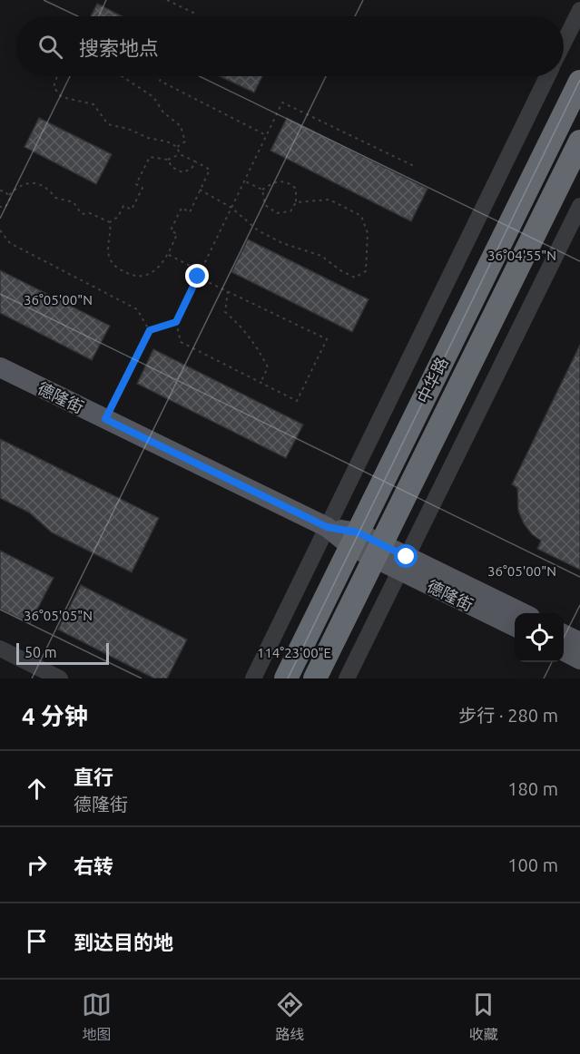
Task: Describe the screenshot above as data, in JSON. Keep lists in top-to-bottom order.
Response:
{
  "streets": {
    "highway": ["中华路"],
    "main road": ["德隆街"]
  },
  "crossings": [
    ["中华路", "德隆街"]
  ],
  "scale_bar": "50 m",
  "page": {
    "search": "搜索地点",
    "scale": "50 m",
    "heading": ["4 分钟", "步行 · 280 m"],
    "list": [
      ["直行", "德隆街", "180 m"],
      ["右转", "100 m"],
      "到达目的地"
    ],
    "nav": ["地图", "路线", "收藏"]
  },
  "coordinates": [
    "36°04'55\"N",
    "36°05'00\"N",
    "36°05'05\"N",
    "114°23'00\"E"
  ]
}
